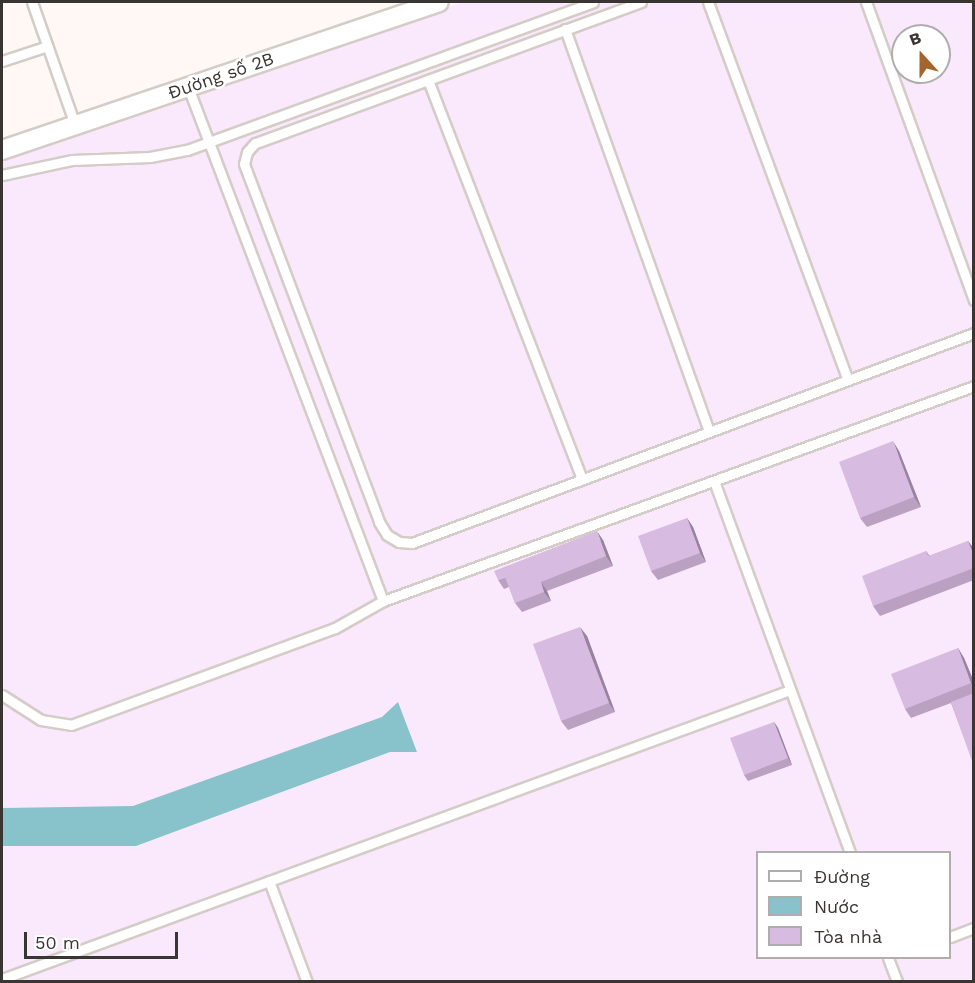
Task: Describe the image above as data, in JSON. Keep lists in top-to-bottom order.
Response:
{
  "streets": {
    "street": ["Đường số 2B"]
  },
  "legend": ["Đường", "Nước", "Tòa nhà"],
  "scale_bar": "50 m",
  "north": "top"
}
